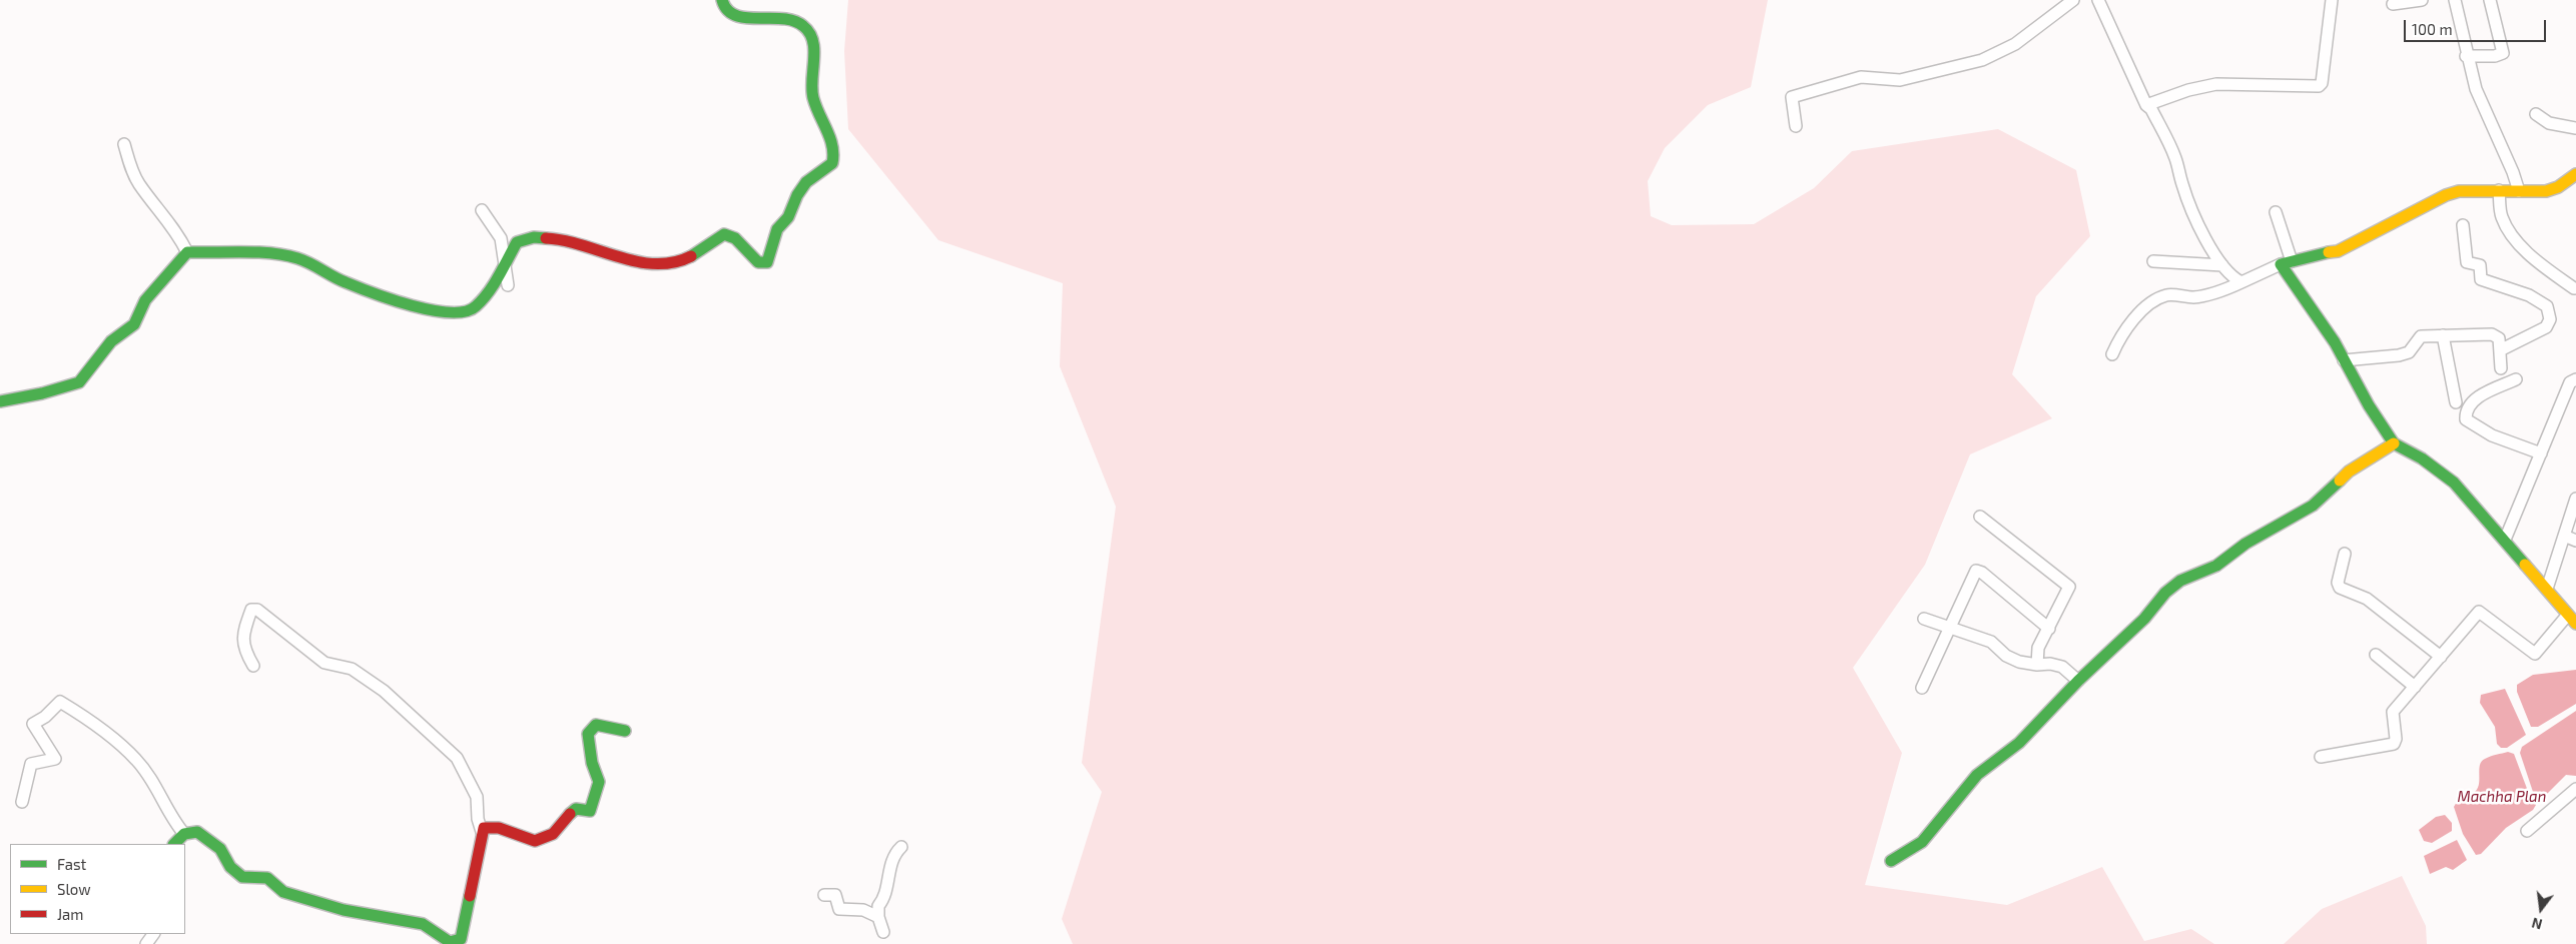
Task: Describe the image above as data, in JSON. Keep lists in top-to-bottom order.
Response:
{
  "water": ["Machha Plan"],
  "legend": ["Fast", "Slow", "Jam"],
  "scale_bar": "100 m",
  "north": "bottom"
}
